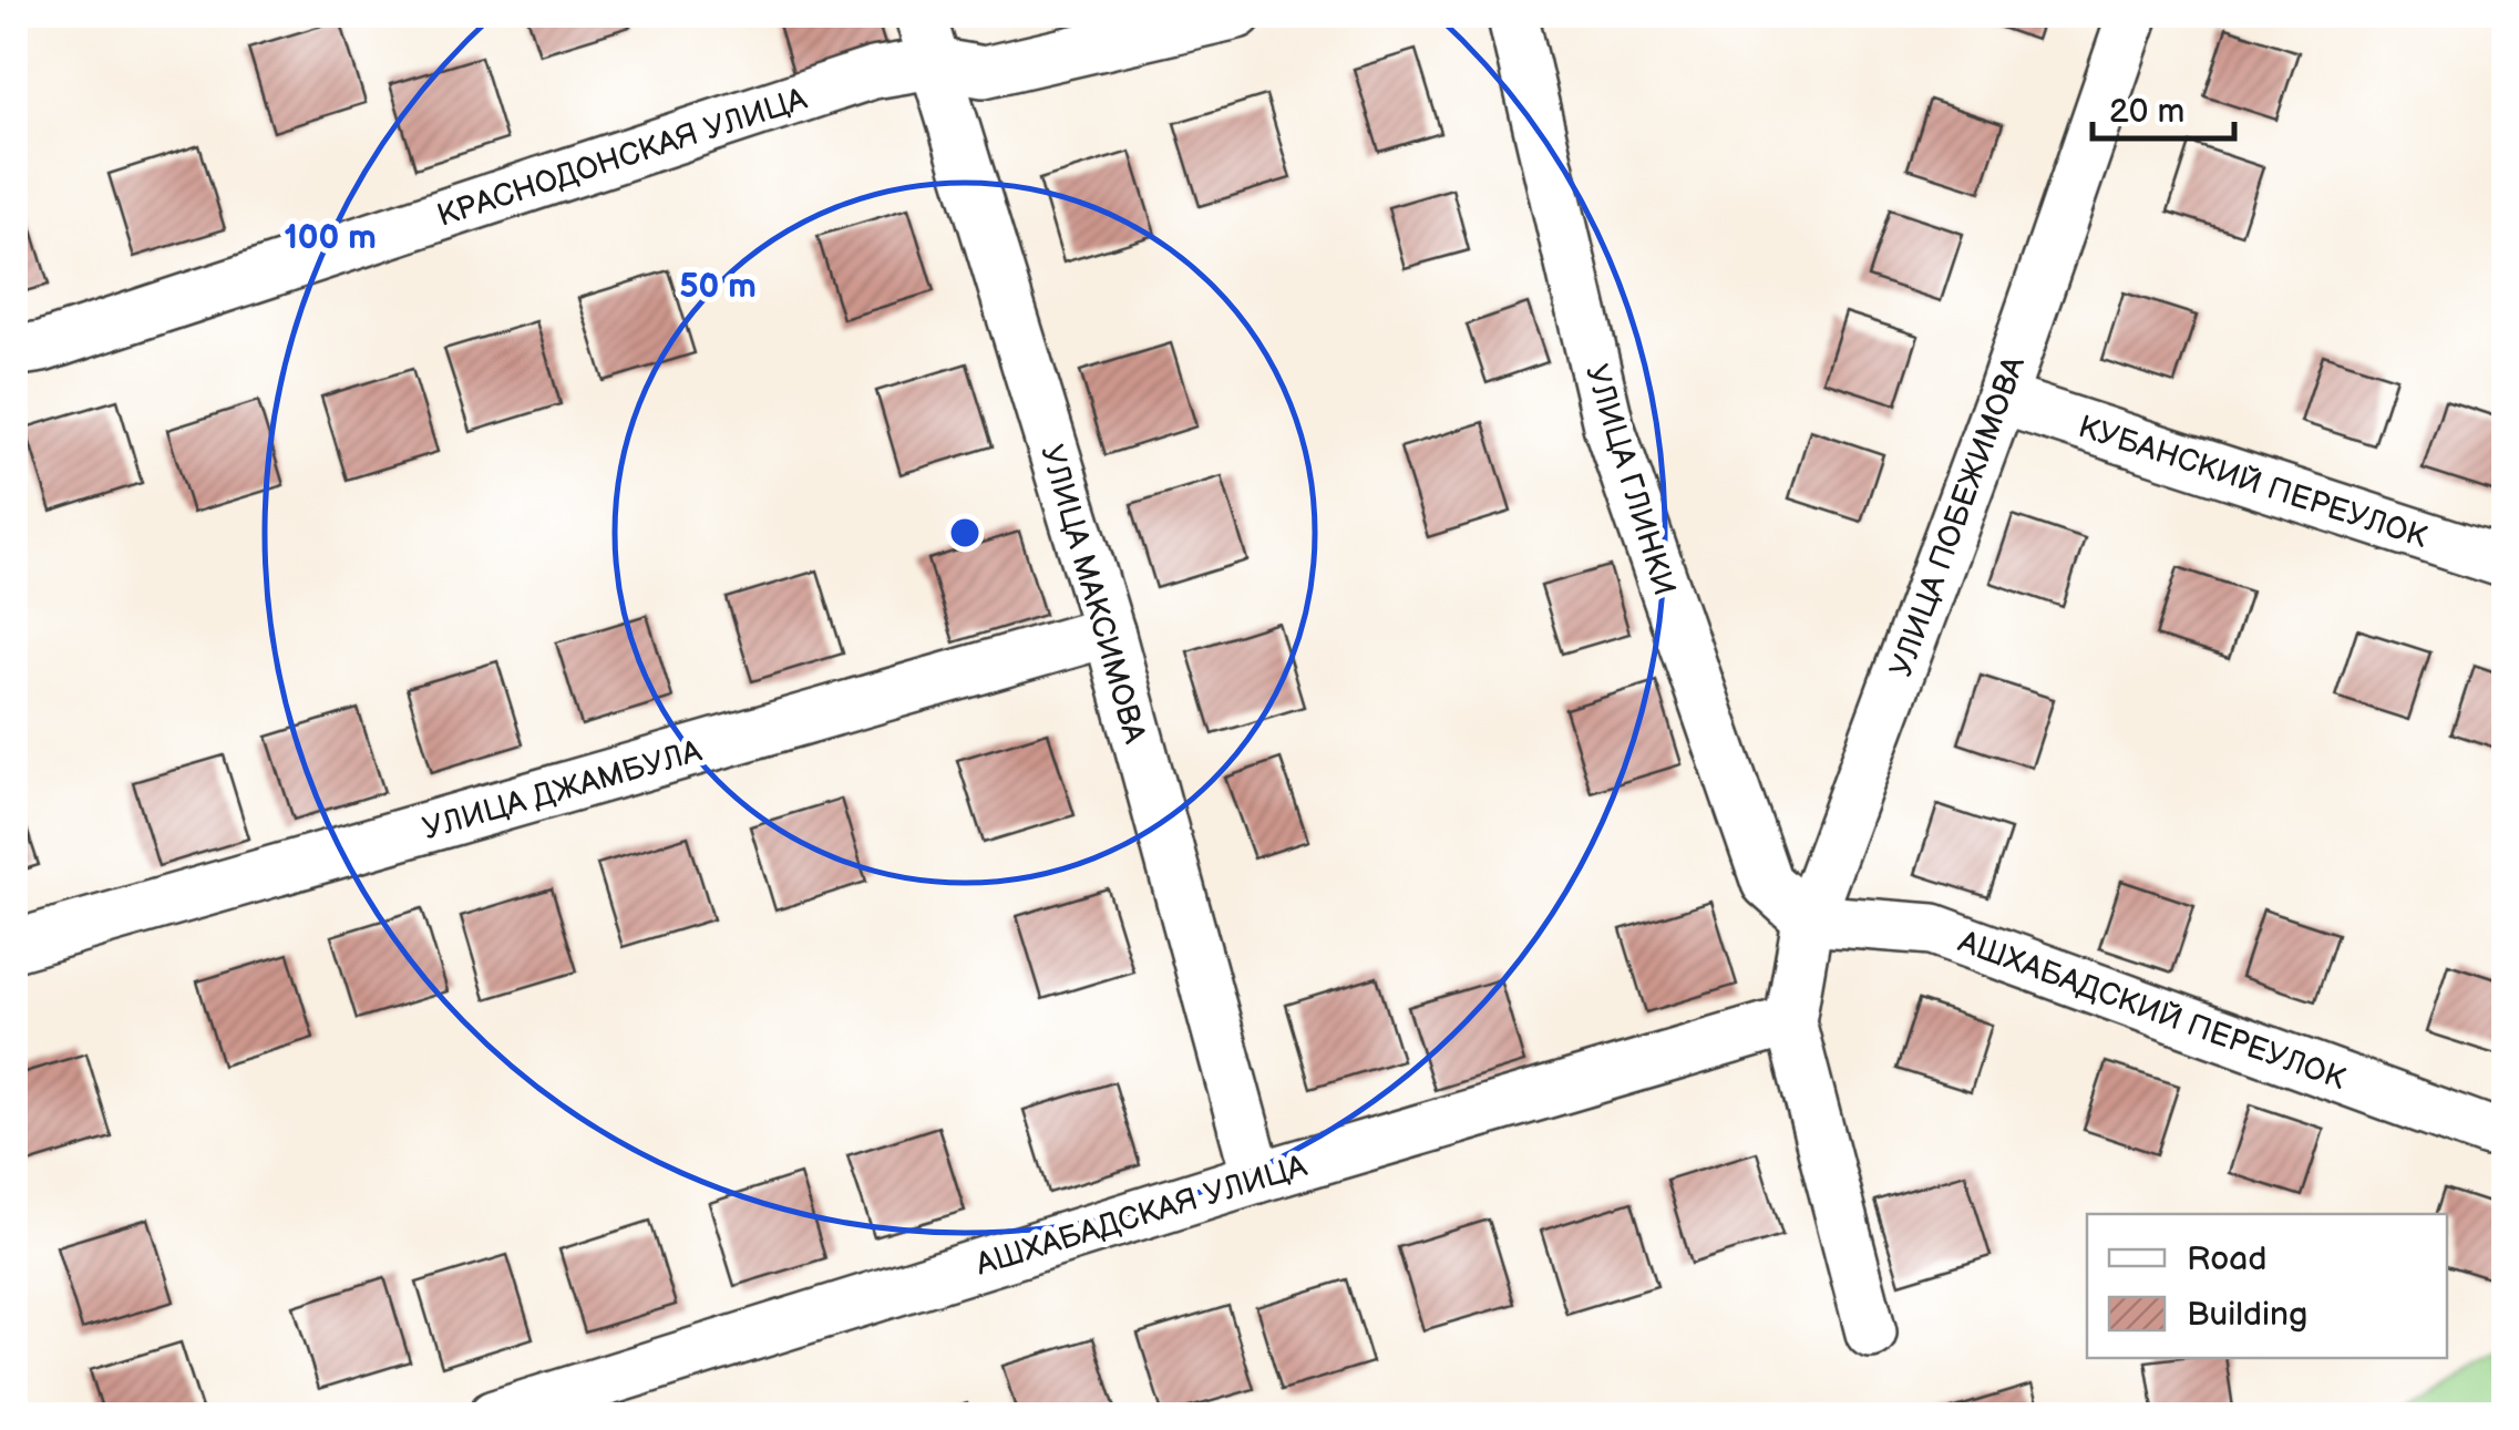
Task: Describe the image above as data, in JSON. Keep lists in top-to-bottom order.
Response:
{
  "streets": {
    "street": [
      "КРАСНОДОНСКАЯ УЛИЦА",
      "УЛИЦА ГЛИНКИ",
      "КУБАНСКИЙ ПЕРЕУЛОК",
      "УЛИЦА ПОБЕЖИМОВА",
      "УЛИЦА МАКСИМОВА",
      "УЛИЦА ДЖАМБУЛА",
      "АШХАБАДСКИЙ ПЕРЕУЛОК",
      "АШХАБАДСКАЯ УЛИЦА"
    ]
  },
  "crossings": [
    ["КРАСНОДОНСКАЯ УЛИЦА", "УЛИЦА МАКСИМОВА"],
    ["УЛИЦА ГЛИНКИ", "УЛИЦА ПОБЕЖИМОВА"],
    ["УЛИЦА ГЛИНКИ", "АШХАБАДСКИЙ ПЕРЕУЛОК"],
    ["КУБАНСКИЙ ПЕРЕУЛОК", "УЛИЦА ПОБЕЖИМОВА"],
    ["УЛИЦА ПОБЕЖИМОВА", "АШХАБАДСКИЙ ПЕРЕУЛОК"],
    ["УЛИЦА ПОБЕЖИМОВА", "АШХАБАДСКАЯ УЛИЦА"],
    ["УЛИЦА МАКСИМОВА", "УЛИЦА ДЖАМБУЛА"],
    ["УЛИЦА МАКСИМОВА", "АШХАБАДСКАЯ УЛИЦА"]
  ],
  "legend": ["Road", "Building"],
  "scale_bar": "20 m",
  "rings": ["100 m", "50 m"]
}
